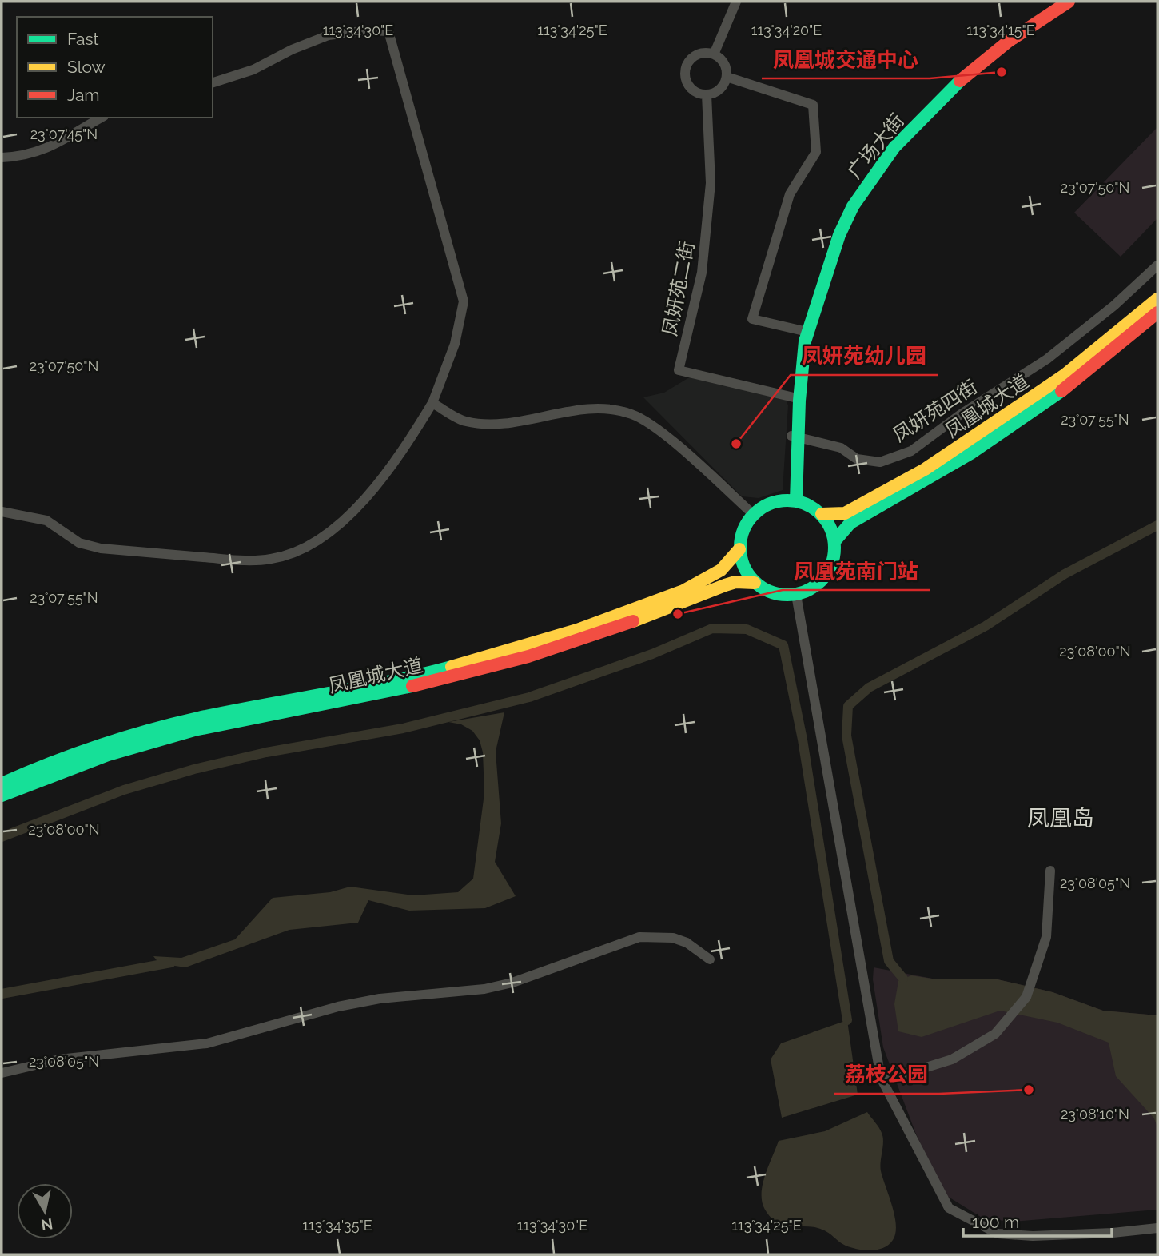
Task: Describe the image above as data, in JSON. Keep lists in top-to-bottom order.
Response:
{
  "streets": {
    "main road": ["广场大街", "凤凰城大道"],
    "street": ["凤妍苑二街", "凤妍苑四街"]
  },
  "crossings": [
    ["广场大街", "凤妍苑二街"],
    ["广场大街", "凤凰城大道"],
    ["广场大街", "凤妍苑四街"]
  ],
  "districts": ["凤凰岛"],
  "places": [
    "凤凰城交通中心",
    "凤妍苑幼儿园",
    "凤凰苑南门站",
    "荔枝公园"
  ],
  "legend": ["Fast", "Slow", "Jam"],
  "scale_bar": "100 m",
  "north": "bottom",
  "coordinates": [
    "113°34'30\"E",
    "113°34'25\"E",
    "113°34'20\"E",
    "113°34'15\"E",
    "23°07'45\"N",
    "23°07'50\"N",
    "23°07'55\"N",
    "23°08'00\"N",
    "23°08'05\"N",
    "23°08'10\"N",
    "113°34'35\"E"
  ]
}
